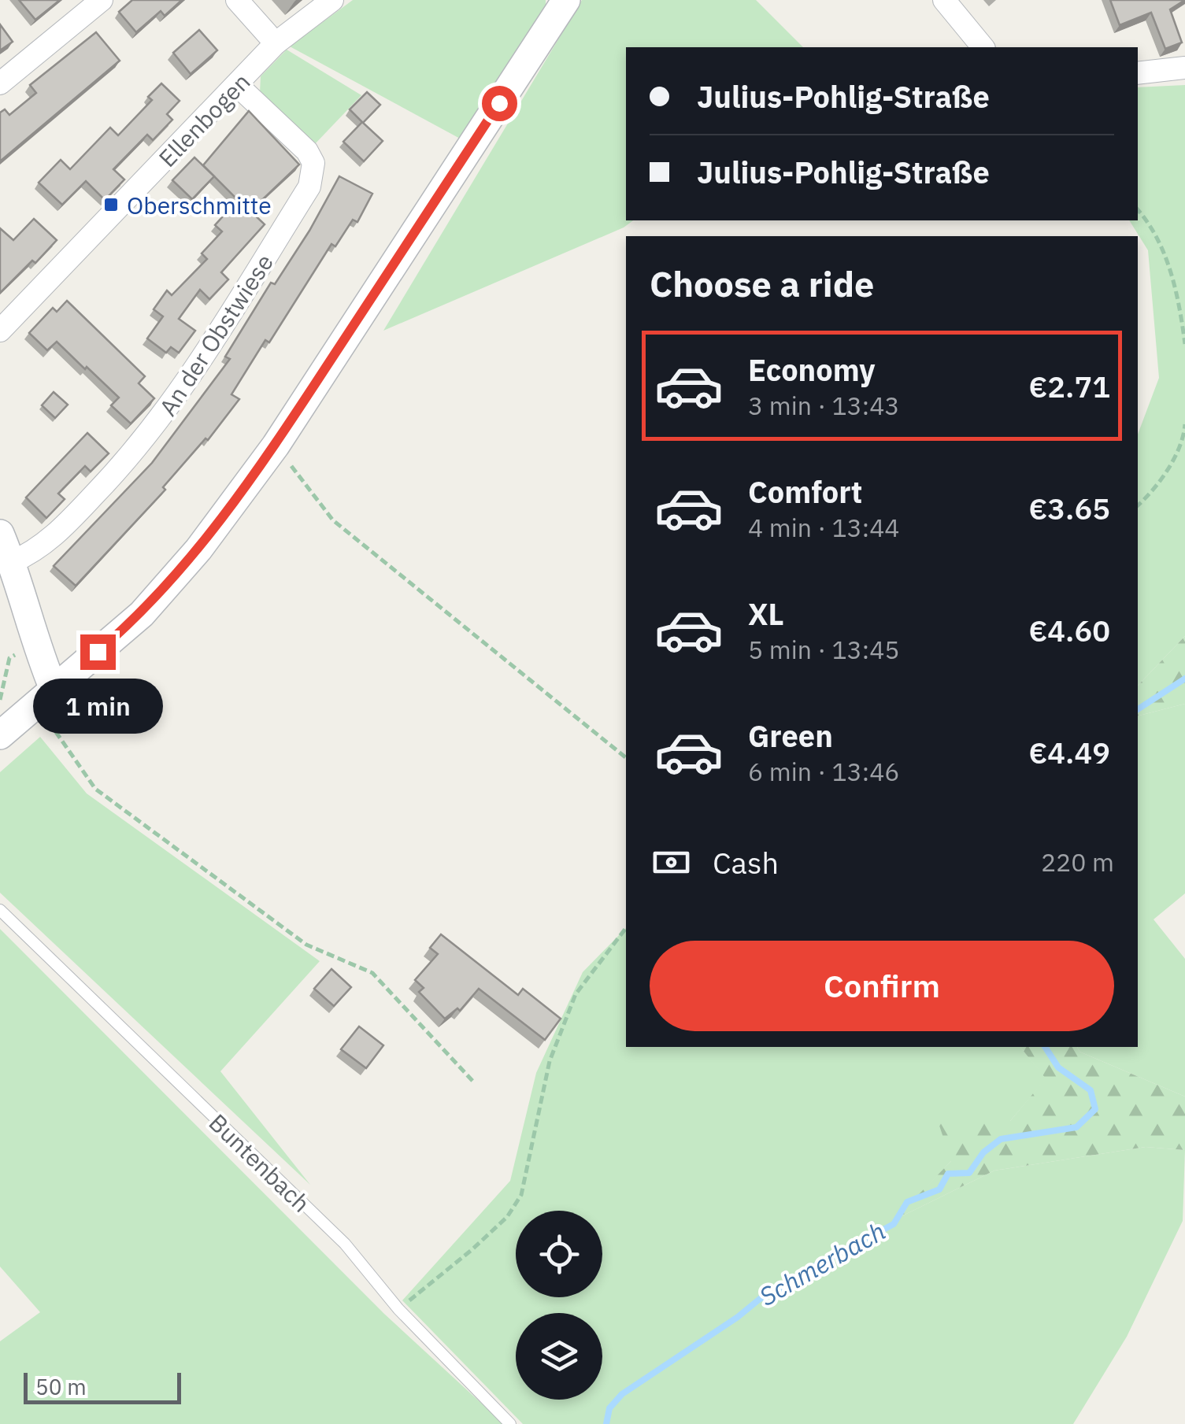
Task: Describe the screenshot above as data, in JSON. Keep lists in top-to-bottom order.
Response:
{
  "streets": {
    "street": ["Ellenbogen", "An der Obstwiese"],
    "lane": ["Buntenbach"]
  },
  "crossings": [
    ["Ellenbogen", "An der Obstwiese"]
  ],
  "water": ["Schmerbach"],
  "places": {
    "transit": ["Oberschmitte"]
  },
  "scale_bar": "50 m",
  "page": {
    "banner": ["Julius-Pohlig-Straße", "Julius-Pohlig-Straße"],
    "heading": "Choose a ride",
    "list": [
      {
        "name": "Economy",
        "note": "3 min · 13:43",
        "value": "€2.71"
      },
      {
        "name": "Comfort",
        "note": "4 min · 13:44",
        "value": "€3.65"
      },
      {
        "name": "XL",
        "note": "5 min · 13:45",
        "value": "€4.60"
      },
      {
        "name": "Green",
        "note": "6 min · 13:46",
        "value": "€4.49"
      }
    ],
    "bubble": "1 min",
    "pay": ["Cash", "220 m"],
    "buttons": "Confirm",
    "scale": "50 m"
  }
}
